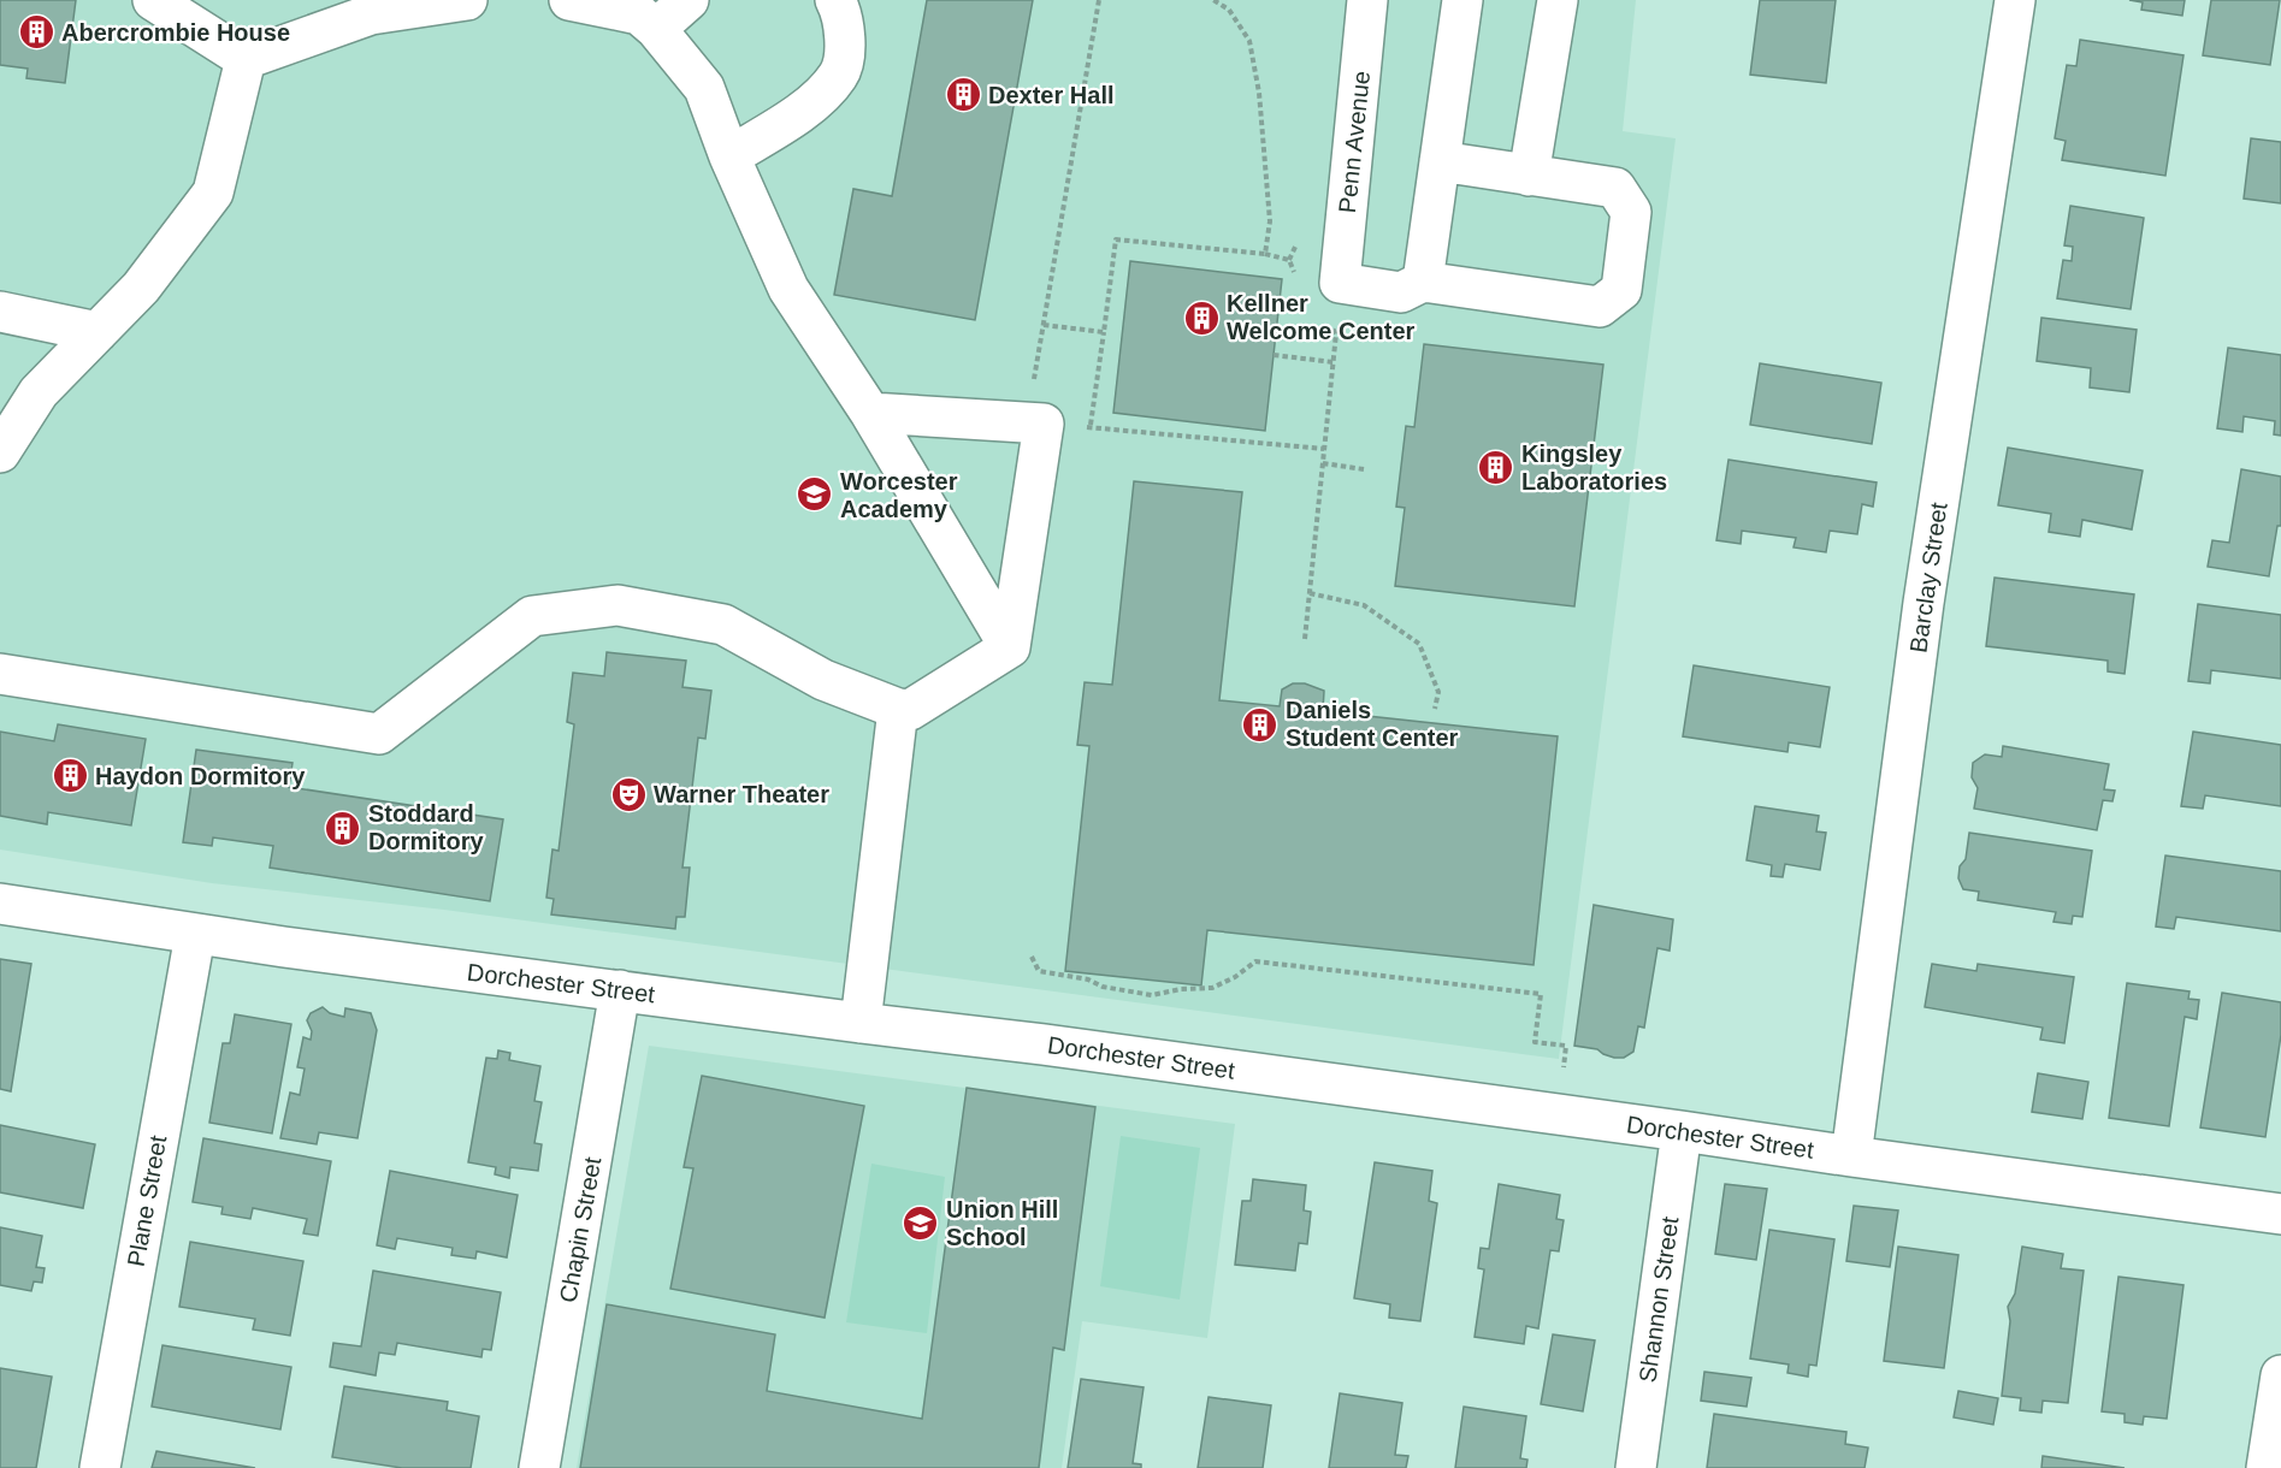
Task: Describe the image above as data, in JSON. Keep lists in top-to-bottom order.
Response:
{
  "streets": {
    "street": [
      "Penn Avenue",
      "Barclay Street",
      "Dorchester Street",
      "Plane Street",
      "Chapin Street",
      "Shannon Street"
    ]
  },
  "crossings": [
    ["Barclay Street", "Dorchester Street"],
    ["Dorchester Street", "Plane Street"],
    ["Dorchester Street", "Chapin Street"],
    ["Dorchester Street", "Shannon Street"]
  ],
  "places": {
    "building": [
      "Abercrombie House",
      "Dexter Hall",
      "Kellner Welcome Center",
      "Kingsley Laboratories",
      "Daniels Student Center",
      "Haydon Dormitory",
      "Stoddard Dormitory"
    ],
    "school or university": ["Worcester Academy", "Union Hill School"],
    "theatre": ["Warner Theater"]
  }
}
